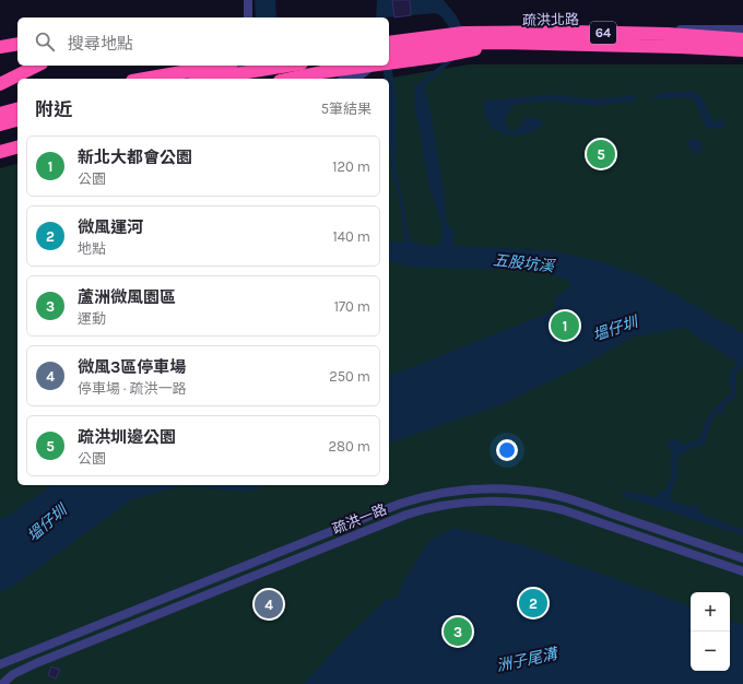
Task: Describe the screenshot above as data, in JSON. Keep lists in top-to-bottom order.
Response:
{
  "streets": {
    "highway": ["64"],
    "street": ["疏洪北路", "疏洪一路"]
  },
  "crossings": [
    ["疏洪北路", "64"]
  ],
  "water": ["五股坑溪", "塭仔圳", "洲子尾溝"],
  "page": {
    "search": "搜尋地點",
    "heading": ["附近", "5筆結果"],
    "list": [
      {
        "mark": "1",
        "name": "新北大都會公園",
        "note": "公園",
        "value": "120 m"
      },
      {
        "mark": "2",
        "name": "微風運河",
        "note": "地點",
        "value": "140 m"
      },
      {
        "mark": "3",
        "name": "蘆洲微風園區",
        "note": "運動",
        "value": "170 m"
      },
      {
        "mark": "4",
        "name": "微風3區停車場",
        "note": "停車場 · 疏洪一路",
        "value": "250 m"
      },
      {
        "mark": "5",
        "name": "疏洪圳邊公園",
        "note": "公園",
        "value": "280 m"
      }
    ],
    "pins": [
      "5",
      "1",
      "2",
      "4",
      "3"
    ],
    "map_buttons": ["+", "−"]
  }
}
